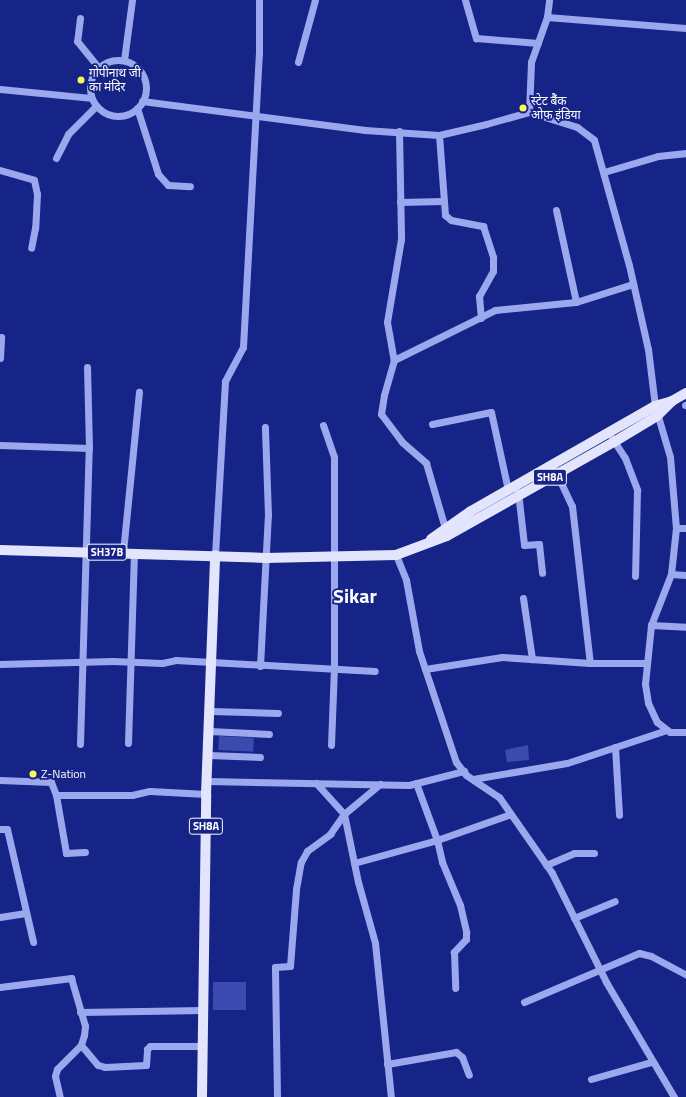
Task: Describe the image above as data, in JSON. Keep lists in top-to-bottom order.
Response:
{
  "streets": {
    "main road": ["SH8A", "SH37B"]
  },
  "crossings": [
    ["SH8A", "SH37B"]
  ],
  "districts": ["Sikar"],
  "places": ["गोपीनाथ जी का मंदिर", "स्टेट बेैंक ओफ इंडिया", "Z-Nation"]
}
